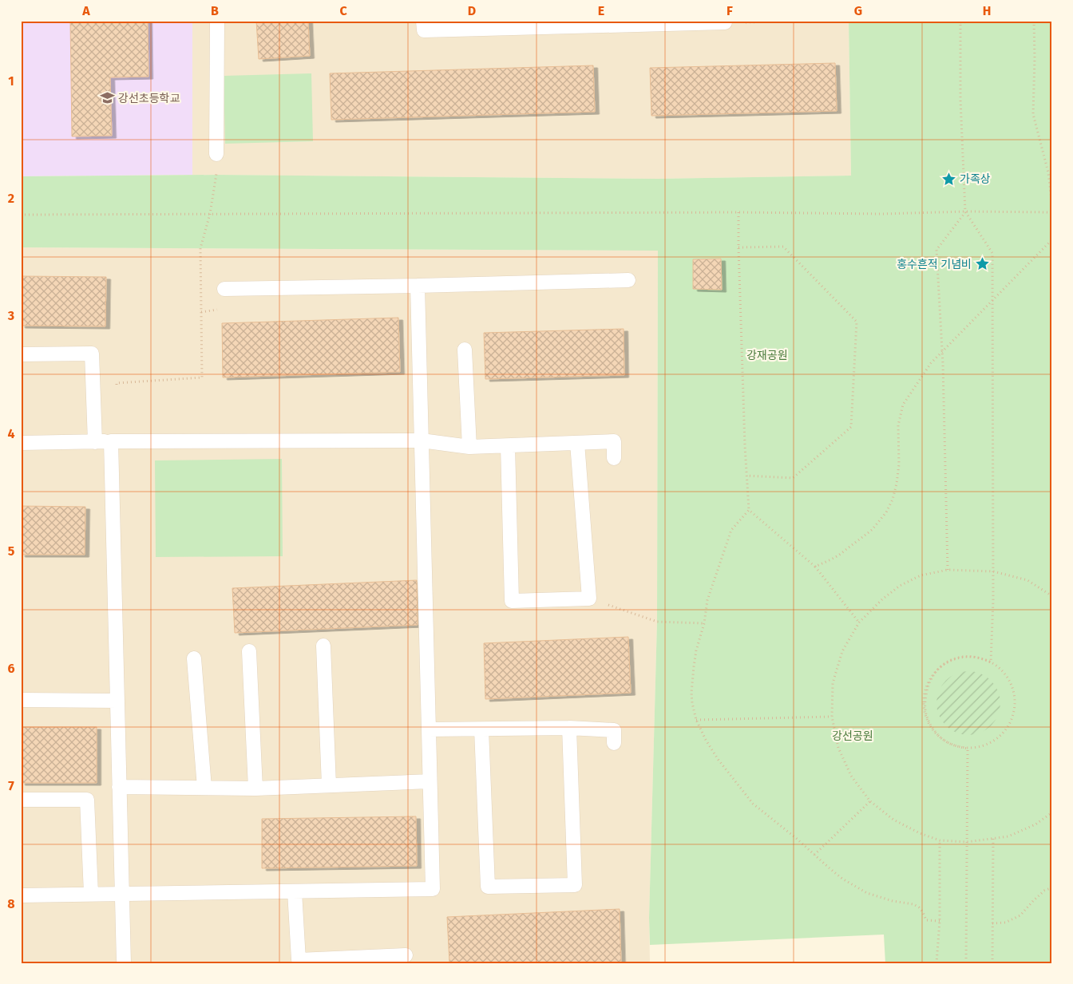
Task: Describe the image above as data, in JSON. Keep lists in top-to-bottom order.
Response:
{
  "parks": ["강재공원", "강선공원"],
  "places": {
    "school or university": ["강선초등학교"],
    "place": ["가족상", "홍수흔적 기념비"]
  },
  "grid": {
    "columns": [
      "A",
      "B",
      "C",
      "D",
      "E",
      "F",
      "G",
      "H"
    ],
    "rows": [
      "1",
      "2",
      "3",
      "4",
      "5",
      "6",
      "7",
      "8"
    ]
  }
}
